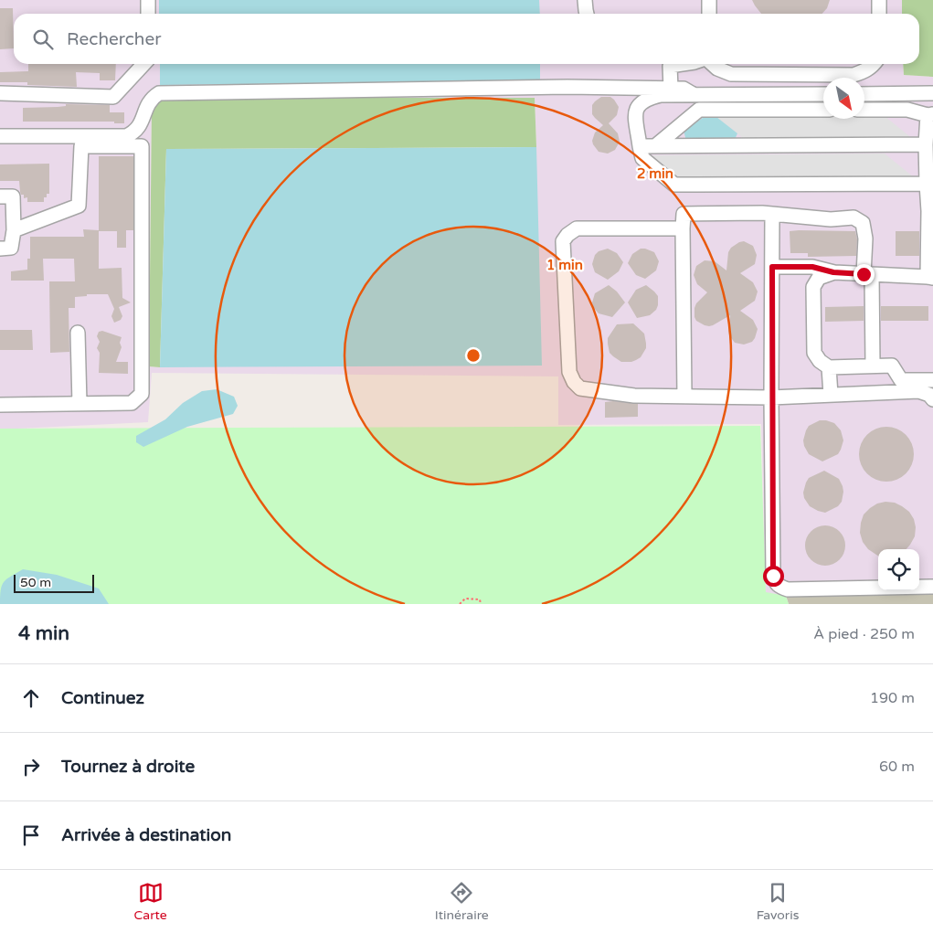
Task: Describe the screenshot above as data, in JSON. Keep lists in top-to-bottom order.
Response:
{
  "scale_bar": "50 m",
  "north": "bottom right",
  "page": {
    "search": "Rechercher",
    "scale": "50 m",
    "heading": ["4 min", "À pied · 250 m"],
    "list": [
      ["Continuez", "190 m"],
      ["Tournez à droite", "60 m"],
      "Arrivée à destination"
    ],
    "nav": ["Carte", "Itinéraire", "Favoris"]
  },
  "rings": ["2 min", "1 min"]
}
